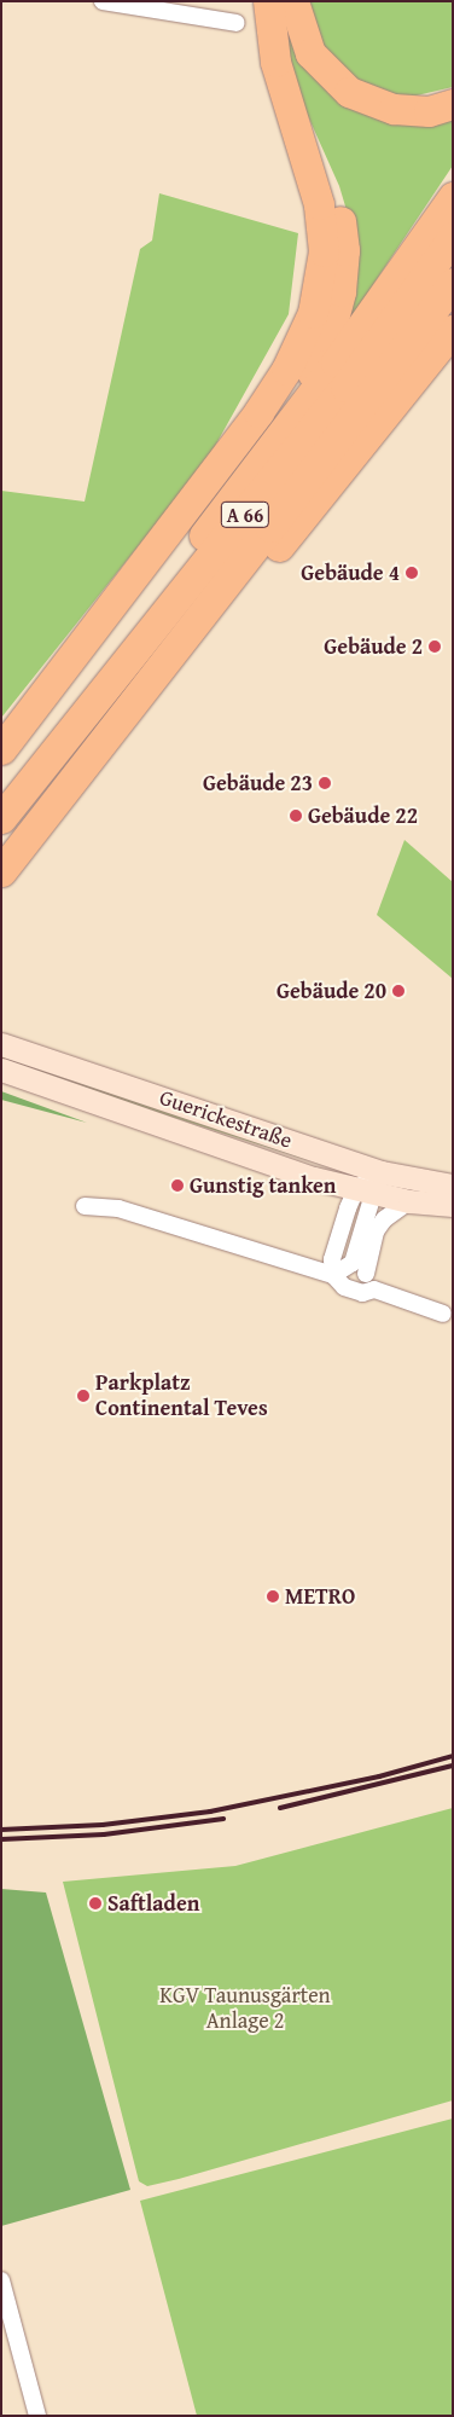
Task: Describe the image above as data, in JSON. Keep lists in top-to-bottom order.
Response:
{
  "streets": {
    "highway": ["A 66"],
    "main road": ["Guerickestraße"]
  },
  "parks": ["KGV Taunusgärten Anlage 2"],
  "places": [
    "Gebäude 4",
    "Gebäude 2",
    "Gebäude 23",
    "Gebäude 22",
    "Gebäude 20",
    "Gunstig tanken",
    "Parkplatz Continental Teves",
    "METRO",
    "Saftladen"
  ]
}
